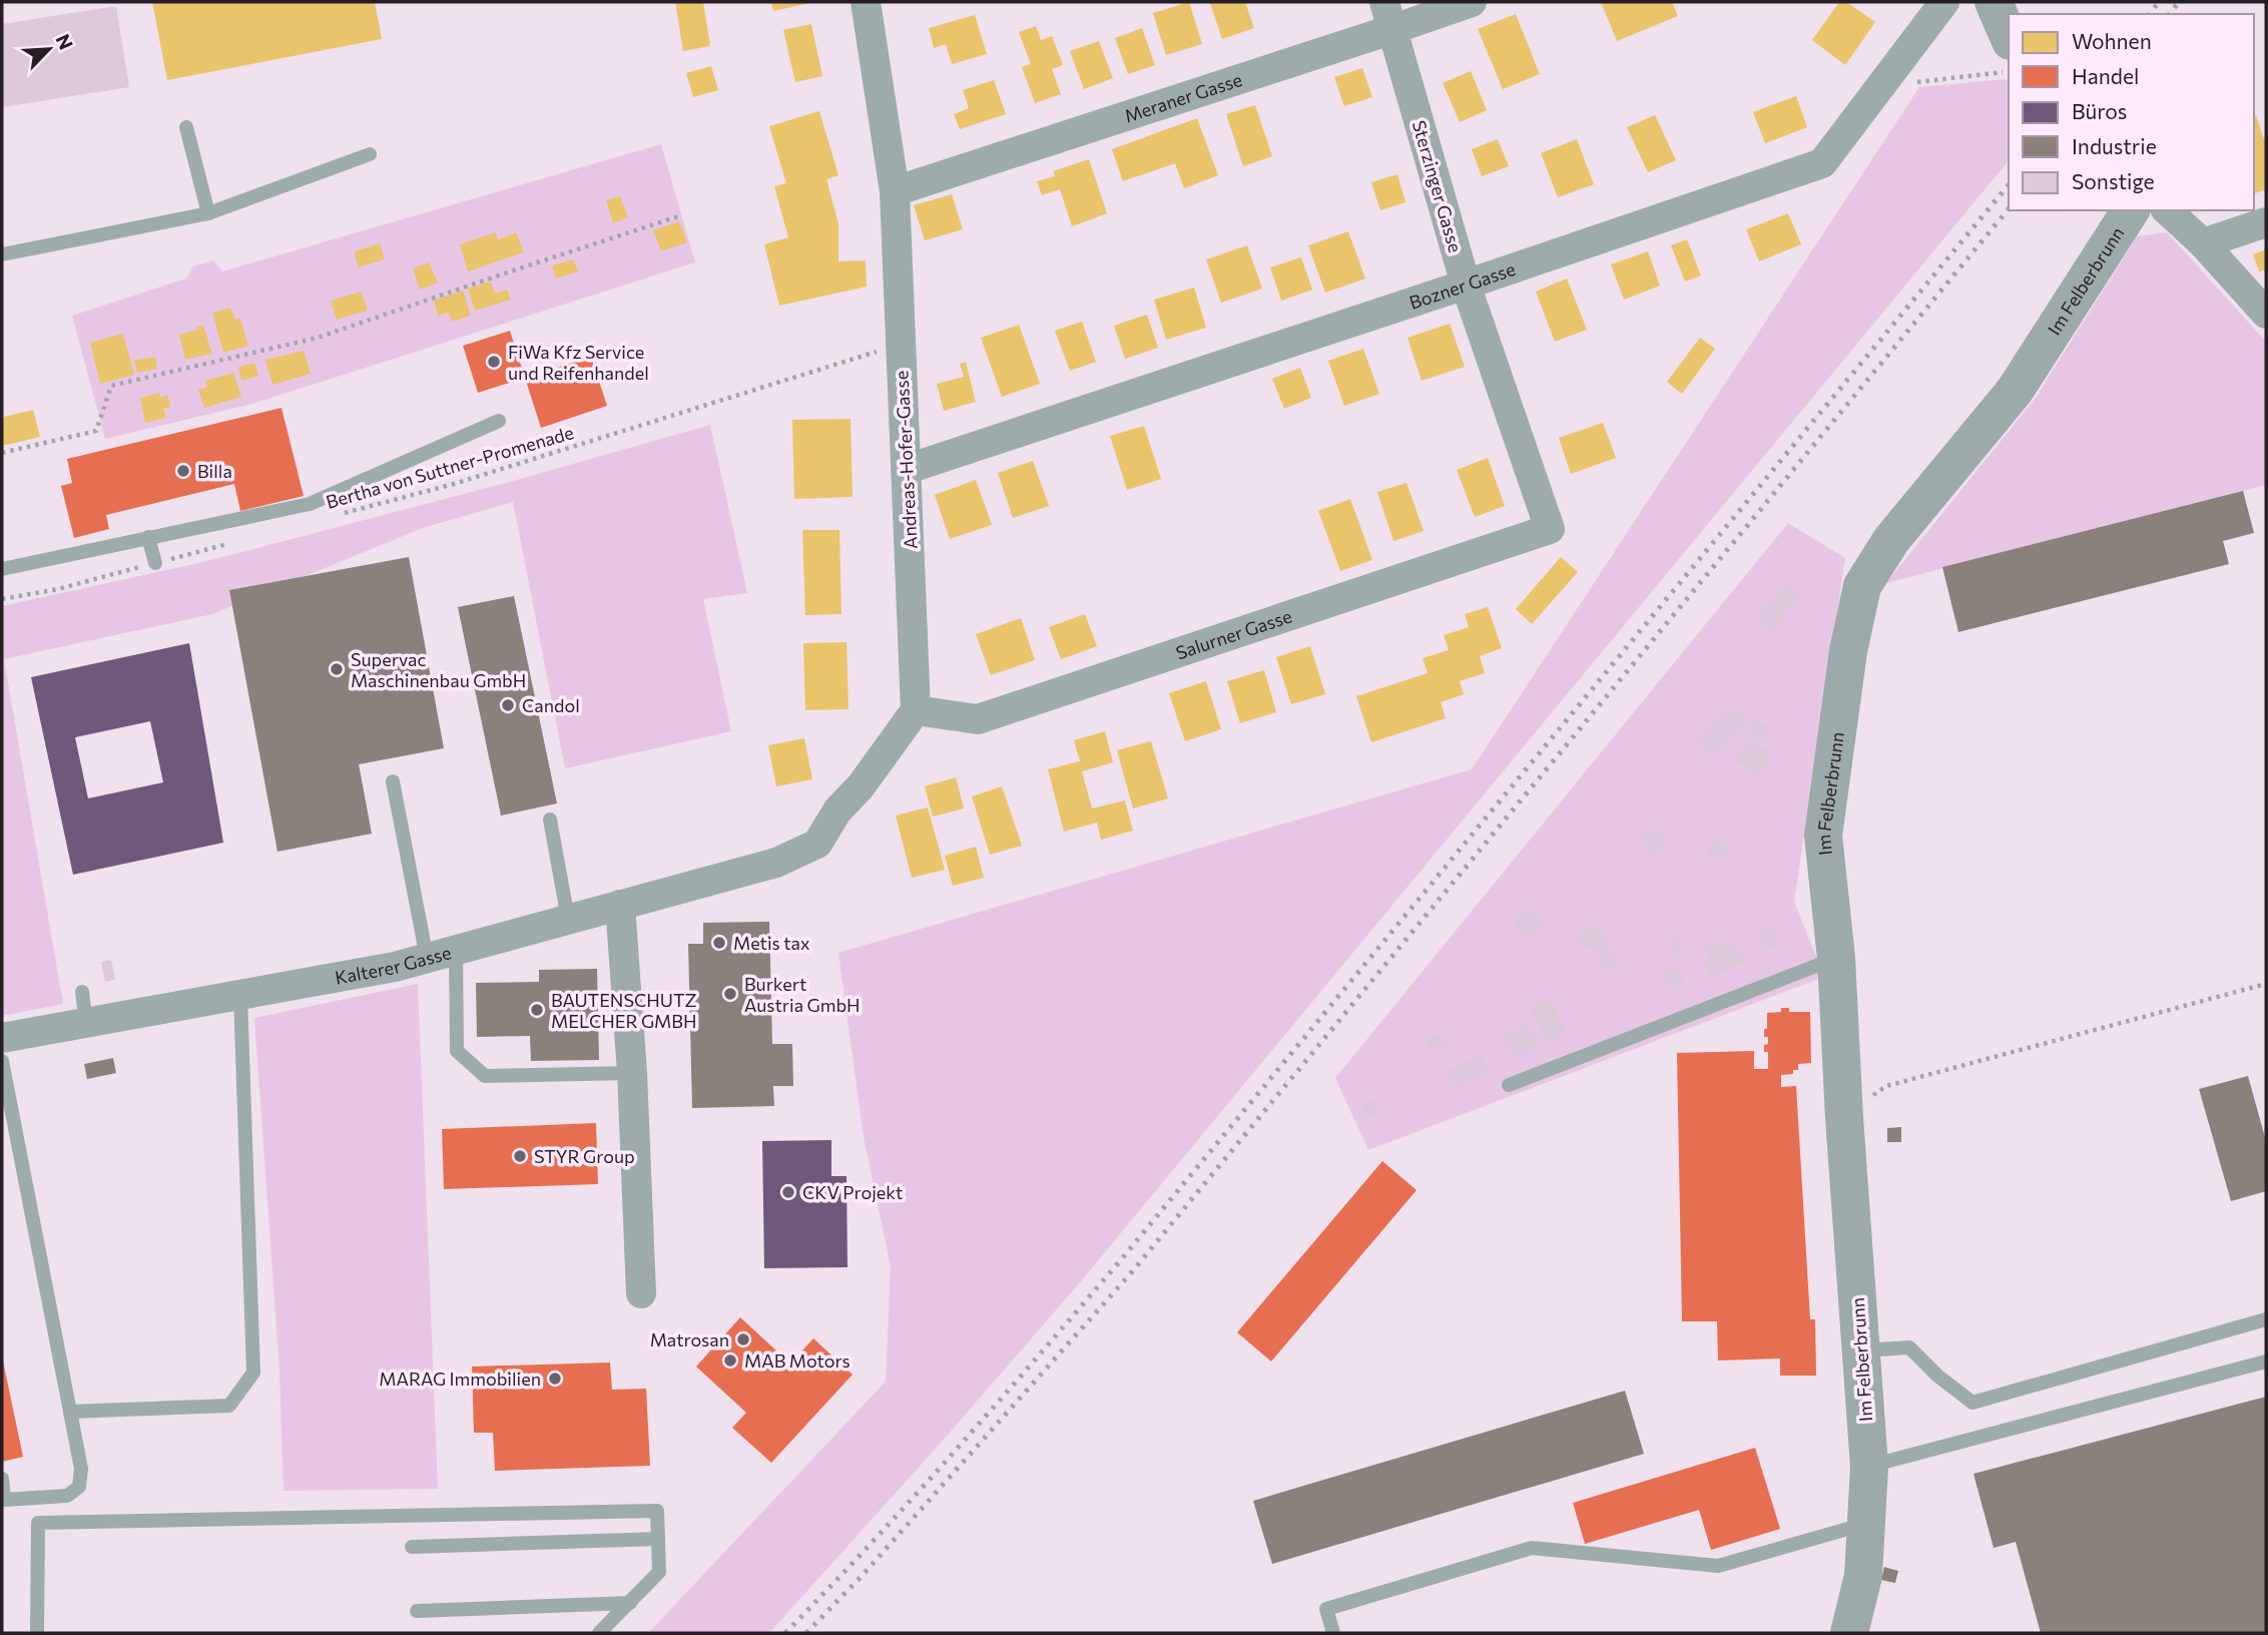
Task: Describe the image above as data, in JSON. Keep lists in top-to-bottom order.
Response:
{
  "streets": {
    "street": [
      "Meraner Gasse",
      "Sterzinger Gasse",
      "Im Felberbrunn",
      "Bozner Gasse",
      "Andreas-Hofer-Gasse",
      "Salurner Gasse",
      "Kalterer Gasse"
    ],
    "path": ["Bertha von Suttner-Promenade"]
  },
  "crossings": [
    ["Meraner Gasse", "Sterzinger Gasse"],
    ["Meraner Gasse", "Andreas-Hofer-Gasse"],
    ["Sterzinger Gasse", "Bozner Gasse"],
    ["Sterzinger Gasse", "Salurner Gasse"],
    ["Bozner Gasse", "Andreas-Hofer-Gasse"],
    ["Andreas-Hofer-Gasse", "Bertha von Suttner-Promenade"],
    ["Andreas-Hofer-Gasse", "Salurner Gasse"],
    ["Andreas-Hofer-Gasse", "Kalterer Gasse"],
    ["Salurner Gasse", "Kalterer Gasse"]
  ],
  "places": [
    "FiWa Kfz Service und Reifenhandel",
    "Billa",
    "Supervac Maschinenbau GmbH",
    "Candol",
    "Metis tax",
    "Burkert Austria GmbH",
    "BAUTENSCHUTZ MELCHER GMBH",
    "STYR Group",
    "CKV Projekt",
    "Matrosan",
    "MAB Motors",
    "MARAG Immobilien"
  ],
  "legend": [
    "Wohnen",
    "Handel",
    "Büros",
    "Industrie",
    "Sonstige"
  ],
  "north": "top right"
}
